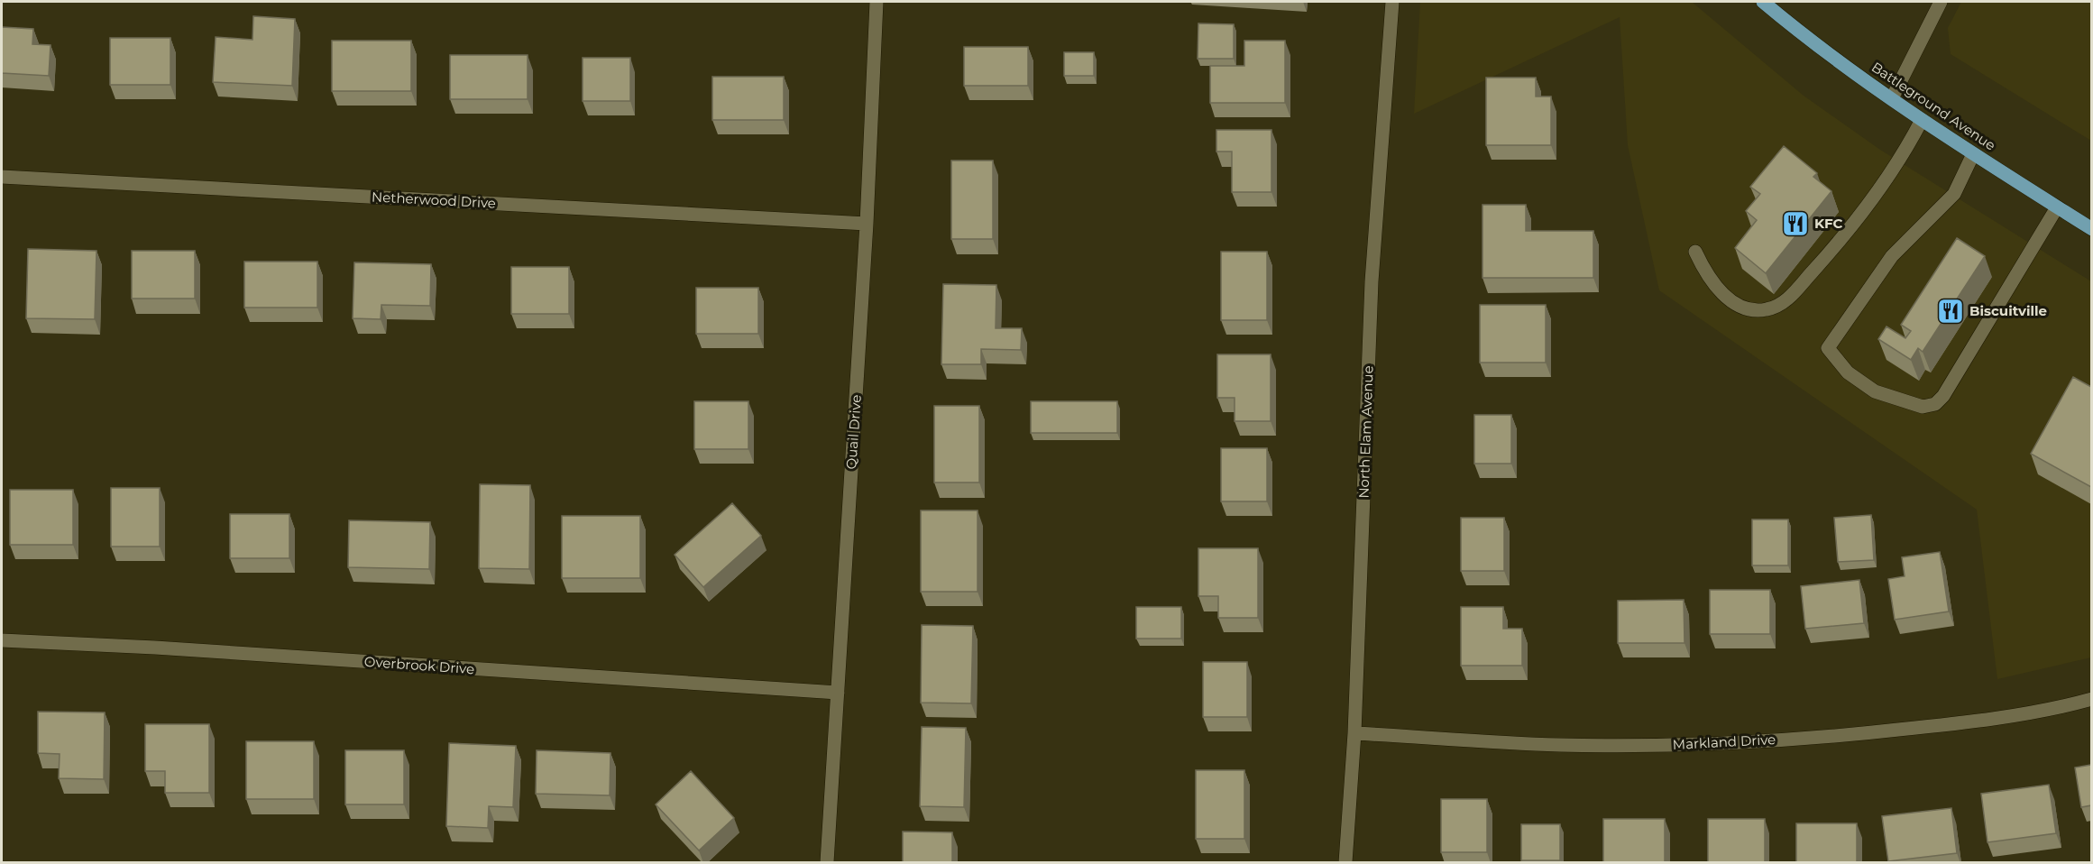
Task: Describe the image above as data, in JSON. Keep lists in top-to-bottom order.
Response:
{
  "streets": {
    "main road": ["Battleground Avenue"],
    "street": [
      "Netherwood Drive",
      "Quail Drive",
      "North Elam Avenue",
      "Overbrook Drive",
      "Markland Drive"
    ]
  },
  "crossings": [
    ["Netherwood Drive", "Quail Drive"],
    ["Quail Drive", "Overbrook Drive"],
    ["North Elam Avenue", "Markland Drive"]
  ],
  "places": {
    "restaurant": ["KFC", "Biscuitville"]
  }
}
